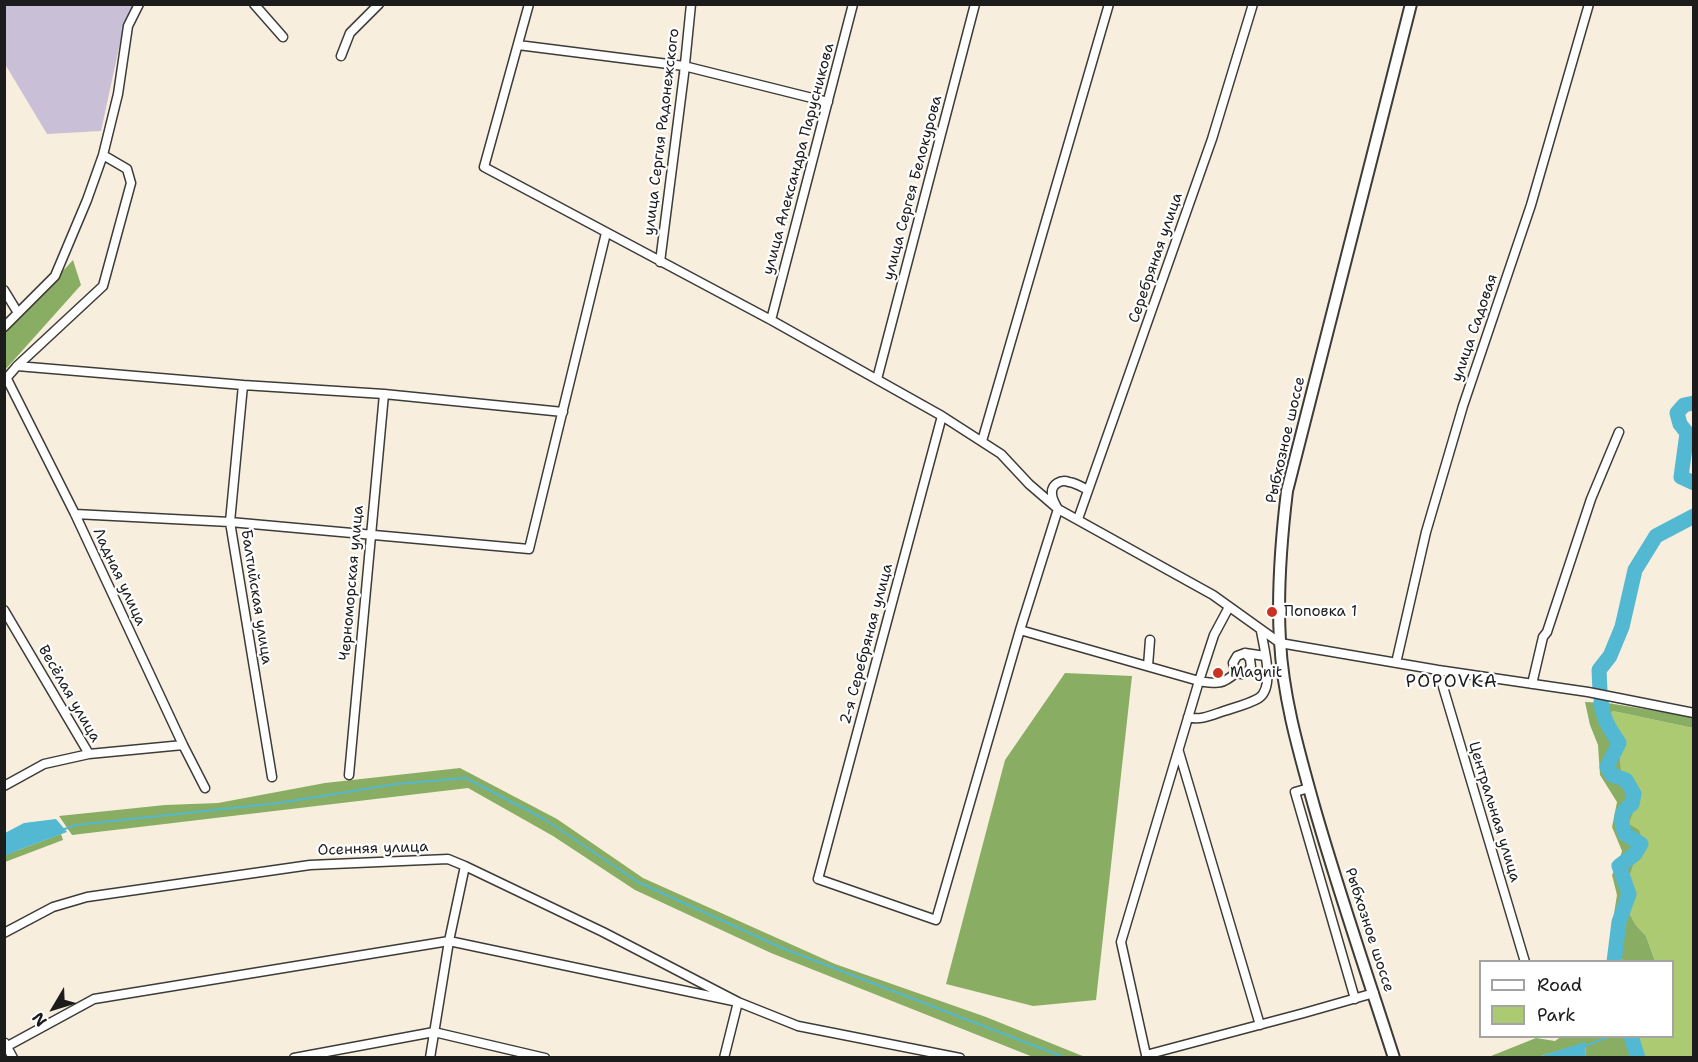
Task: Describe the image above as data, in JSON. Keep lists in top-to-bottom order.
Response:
{
  "streets": {
    "street": [
      "улица Сергия Радонежского",
      "улица Александра Парусникова",
      "улица Сергея Белокурова",
      "Серебряная улица",
      "улица Садовая",
      "Рыбхозное шоссе",
      "Ладная улица",
      "Черноморская улица",
      "Балтийская улица",
      "2-я Серебряная улица",
      "Весёлая улица",
      "Центральная улица",
      "Осенняя улица"
    ]
  },
  "districts": ["POPOVKA"],
  "places": ["Поповка 1", "Magnit"],
  "legend": ["Road", "Park"],
  "north": "bottom left"
}
